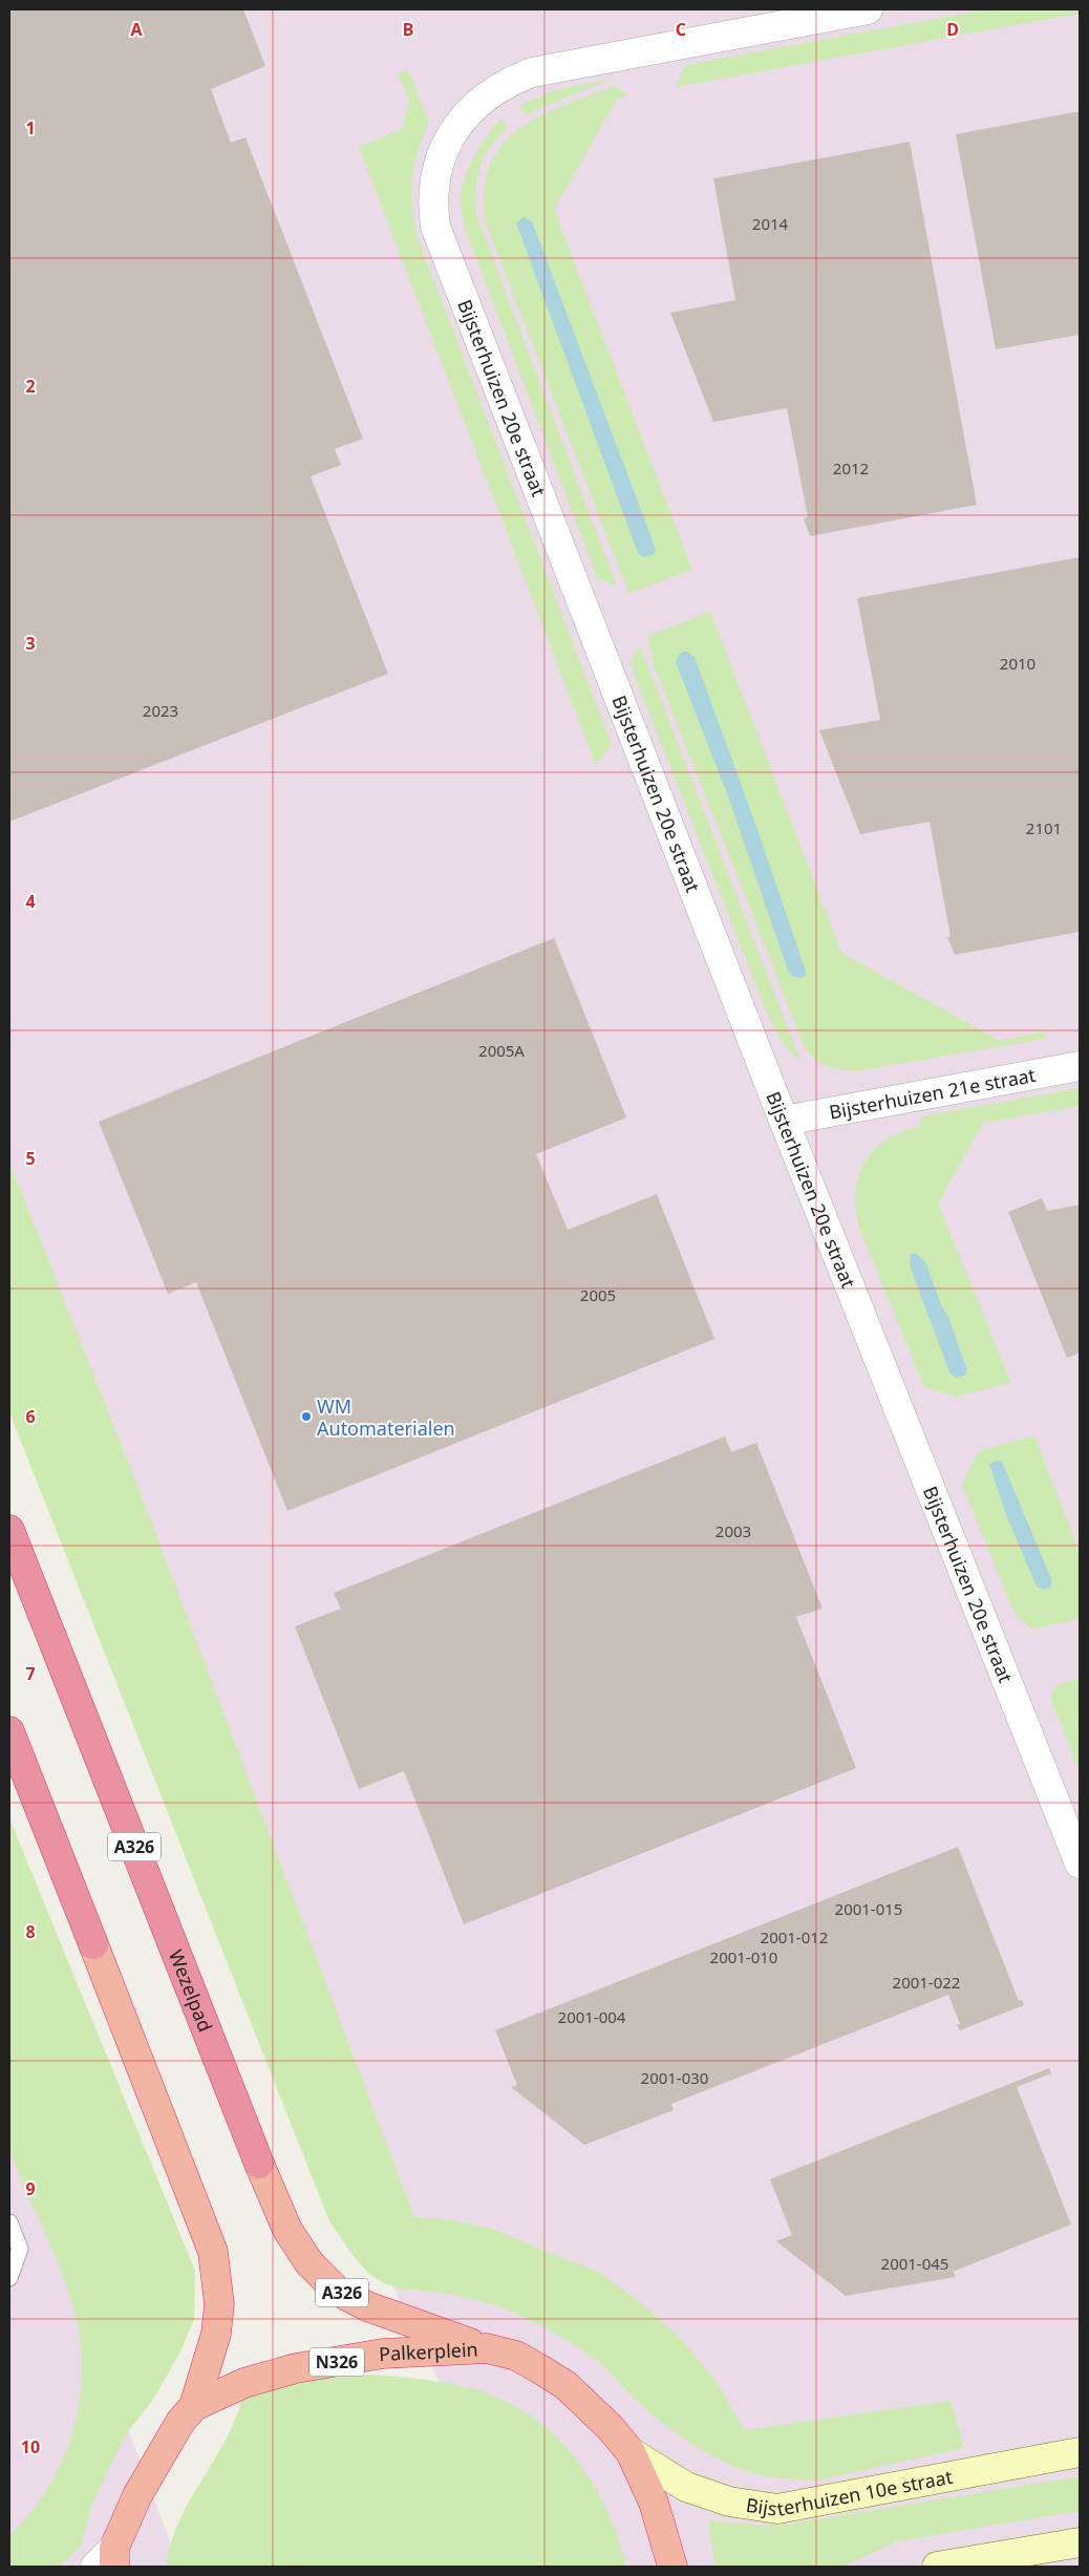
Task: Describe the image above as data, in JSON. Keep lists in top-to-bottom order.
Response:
{
  "streets": {
    "highway": [
      "A326",
      "Wezelpad",
      "Palkerplein",
      "N326"
    ],
    "main road": ["Bijsterhuizen 10e straat"],
    "street": ["Bijsterhuizen 20e straat", "Bijsterhuizen 21e straat"]
  },
  "crossings": [
    ["Bijsterhuizen 20e straat", "Bijsterhuizen 21e straat"],
    ["Wezelpad", "Palkerplein"],
    ["Palkerplein", "Bijsterhuizen 10e straat"]
  ],
  "places": ["WM Automaterialen"],
  "house_numbers": [
    "2014",
    "2012",
    "2010",
    "2023",
    "2101",
    "2005A",
    "2005",
    "2003",
    "2001-015",
    "2001-012",
    "2001-010",
    "2001-022",
    "2001-004",
    "2001-030",
    "2001-045"
  ],
  "grid": {
    "columns": [
      "A",
      "B",
      "C",
      "D"
    ],
    "rows": [
      "1",
      "2",
      "3",
      "4",
      "5",
      "6",
      "7",
      "8",
      "9",
      "10"
    ]
  }
}
